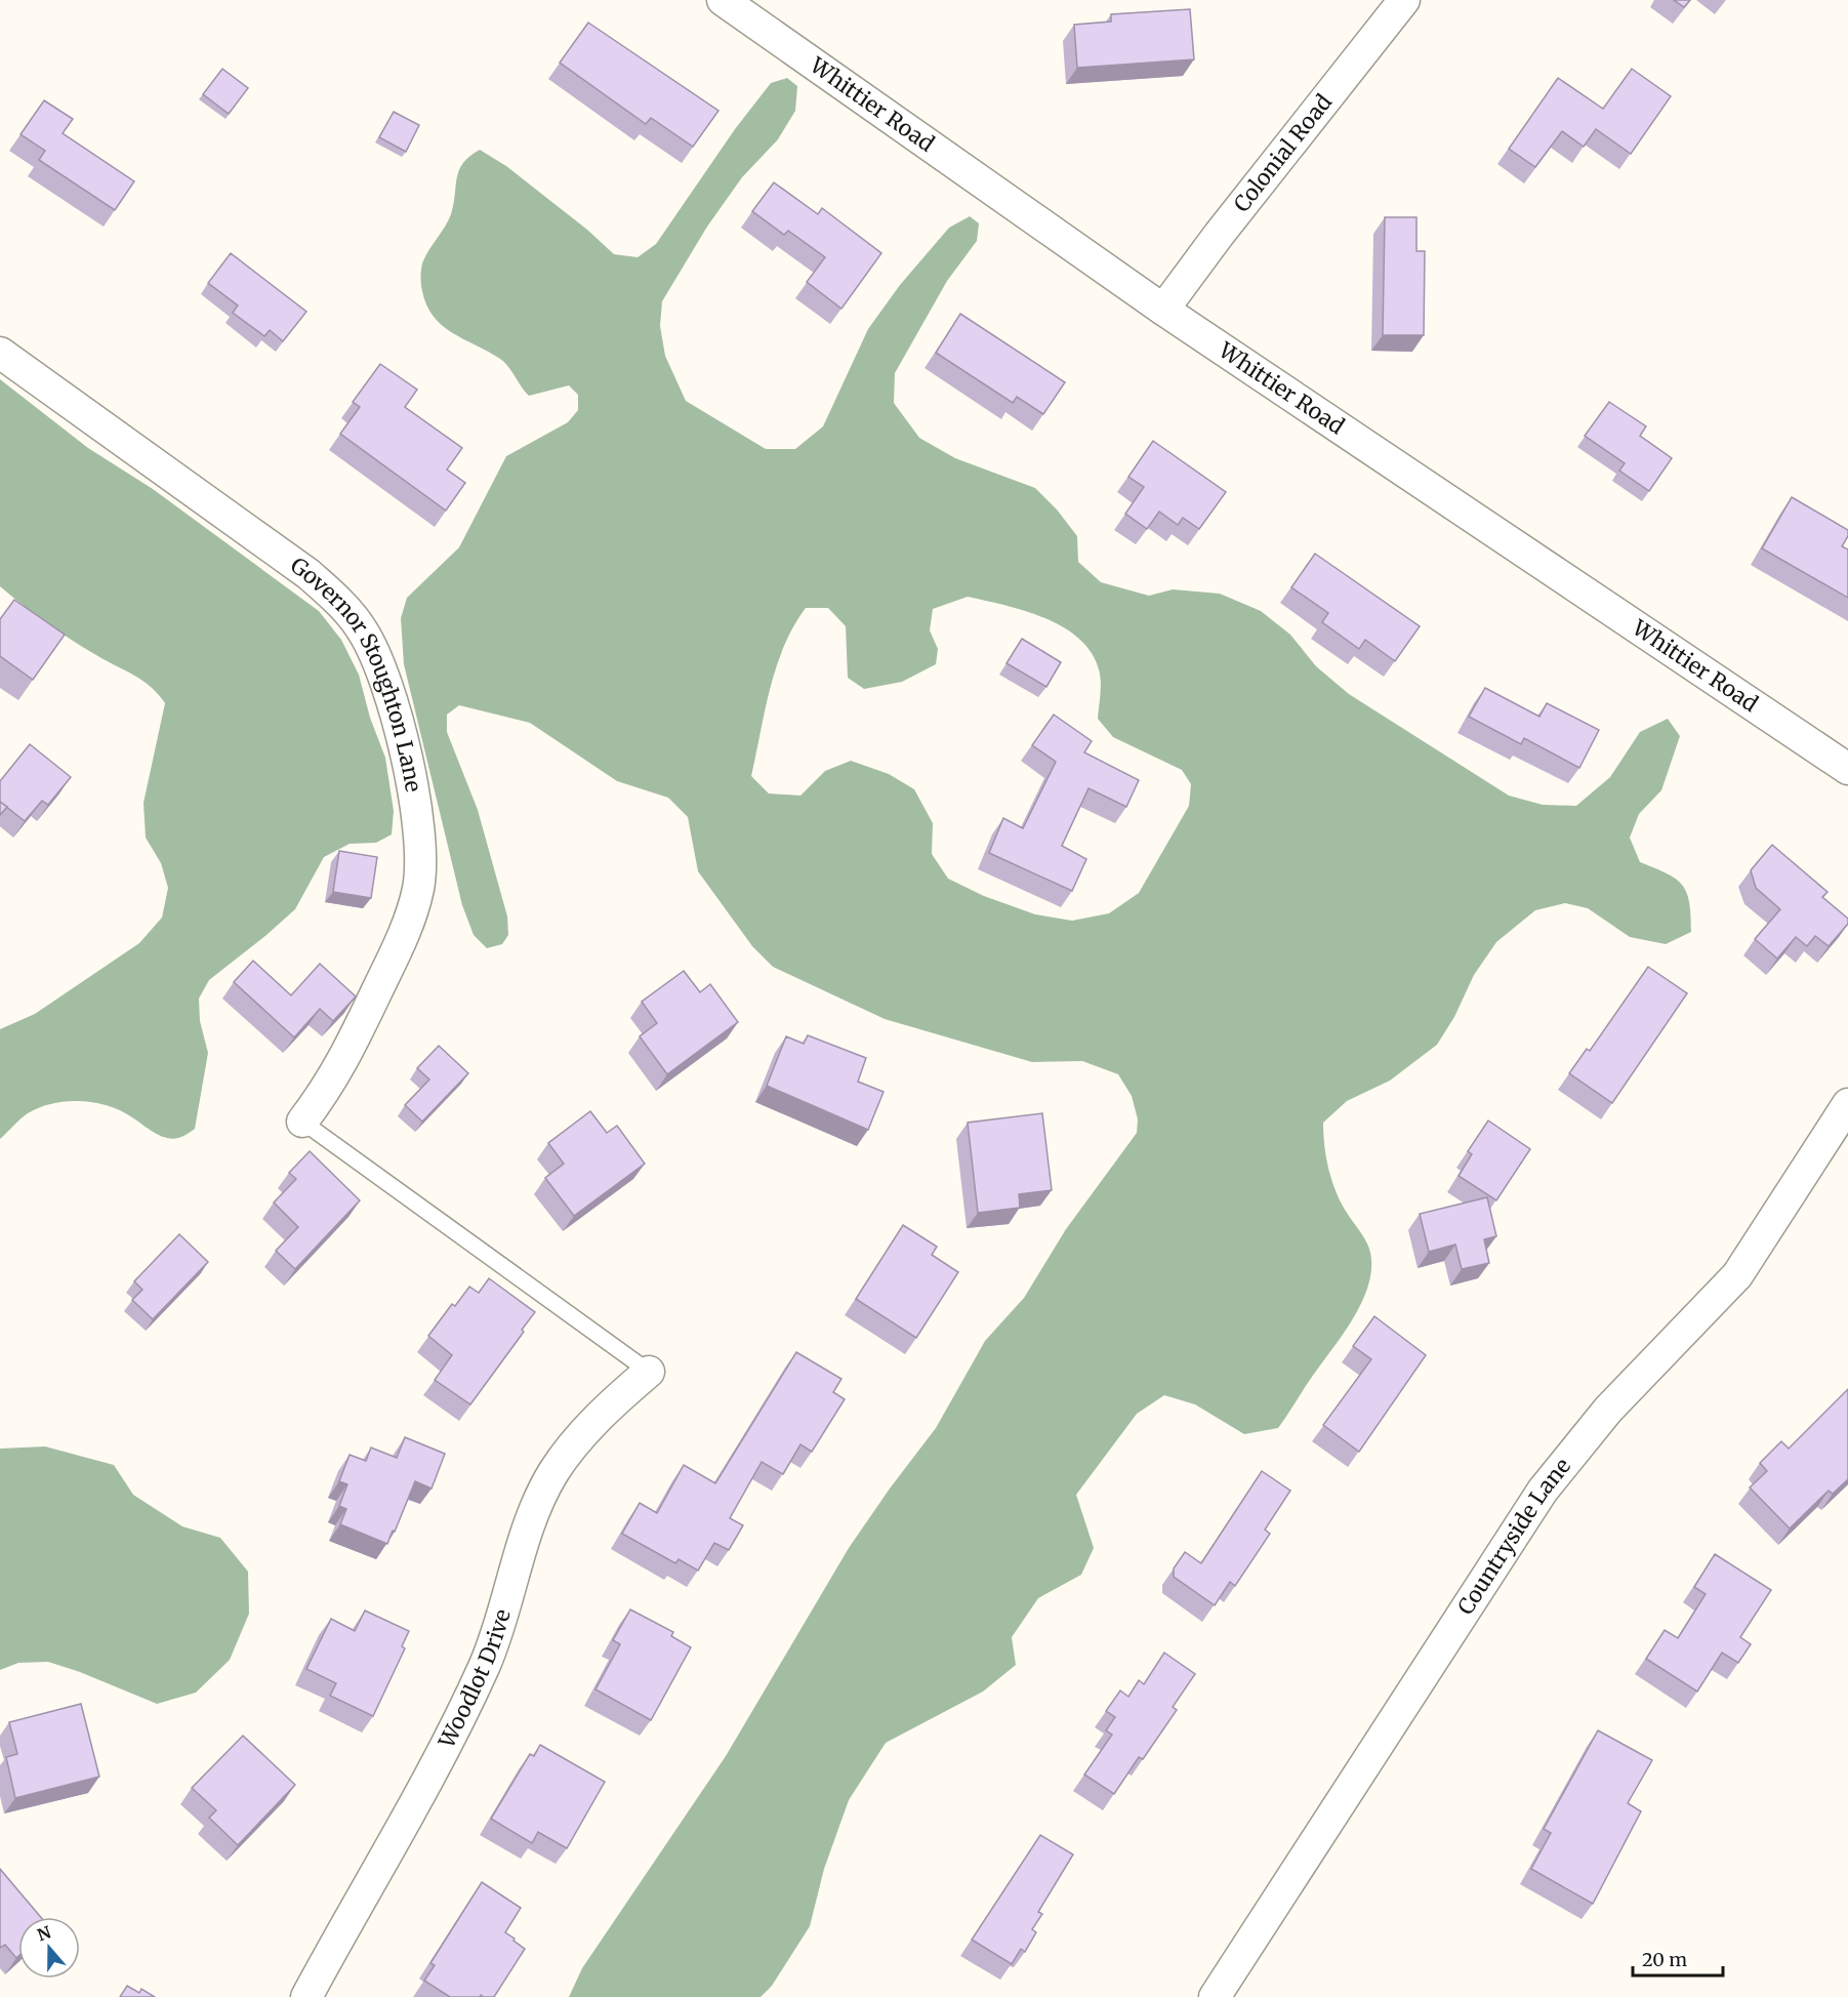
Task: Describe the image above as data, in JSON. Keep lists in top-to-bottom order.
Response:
{
  "streets": {
    "street": [
      "Whittier Road",
      "Colonial Road",
      "Governor Stoughton Lane",
      "Countryside Lane",
      "Woodlot Drive"
    ]
  },
  "crossings": [
    ["Whittier Road", "Colonial Road"]
  ],
  "scale_bar": "20 m",
  "north": "top"
}
